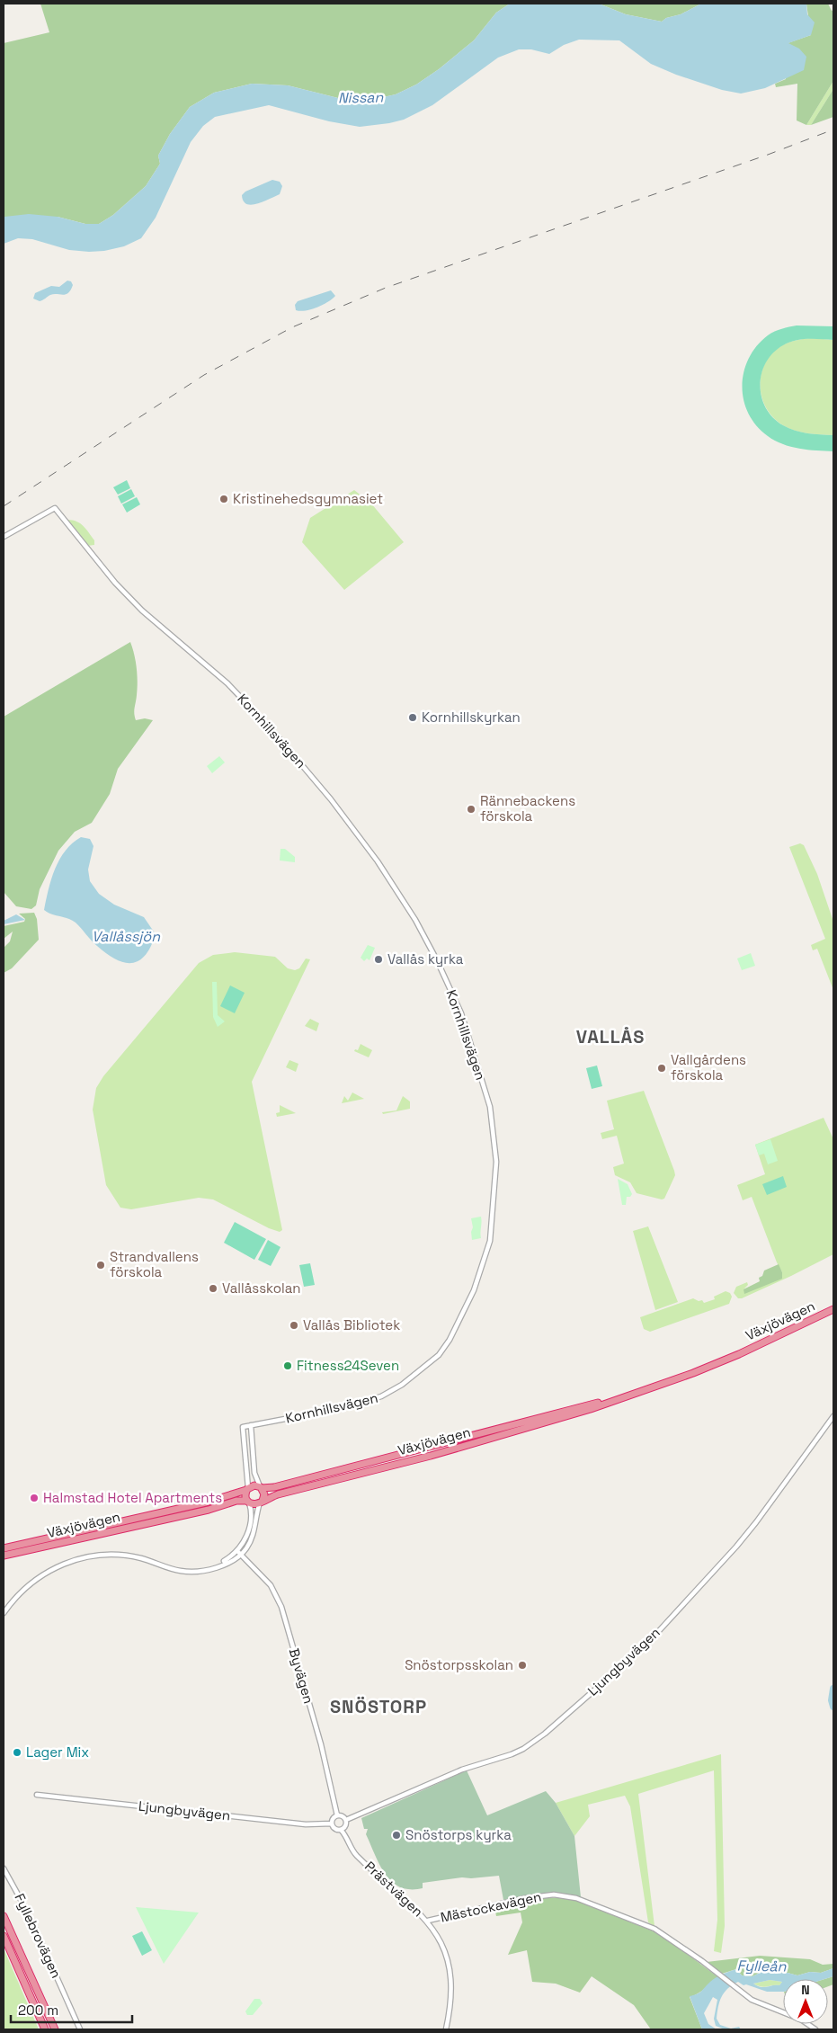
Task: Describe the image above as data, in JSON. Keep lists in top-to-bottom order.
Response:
{
  "streets": {
    "highway": ["Växjövägen"],
    "street": [
      "Kornhillsvägen",
      "Ljungbyvägen",
      "Byvägen",
      "Prästvägen",
      "Mästockavägen",
      "Fyllebrovägen"
    ]
  },
  "crossings": [
    ["Kornhillsvägen", "Växjövägen"],
    ["Ljungbyvägen", "Byvägen"],
    ["Ljungbyvägen", "Prästvägen"],
    ["Byvägen", "Prästvägen"],
    ["Prästvägen", "Mästockavägen"]
  ],
  "districts": ["VALLÅS", "SNÖSTORP"],
  "water": ["Nissan", "Vallåssjön", "Fylleån"],
  "places": [
    "Kristinehedsgymnasiet",
    "Kornhillskyrkan",
    "Rännebackens förskola",
    "Vallås kyrka",
    "Vallgårdens förskola",
    "Strandvallens förskola",
    "Vallåsskolan",
    "Vallås Bibliotek",
    "Fitness24Seven",
    "Halmstad Hotel Apartments",
    "Snöstorpsskolan",
    "Lager Mix",
    "Snöstorps kyrka"
  ],
  "scale_bar": "200 m",
  "north": "top"
}
